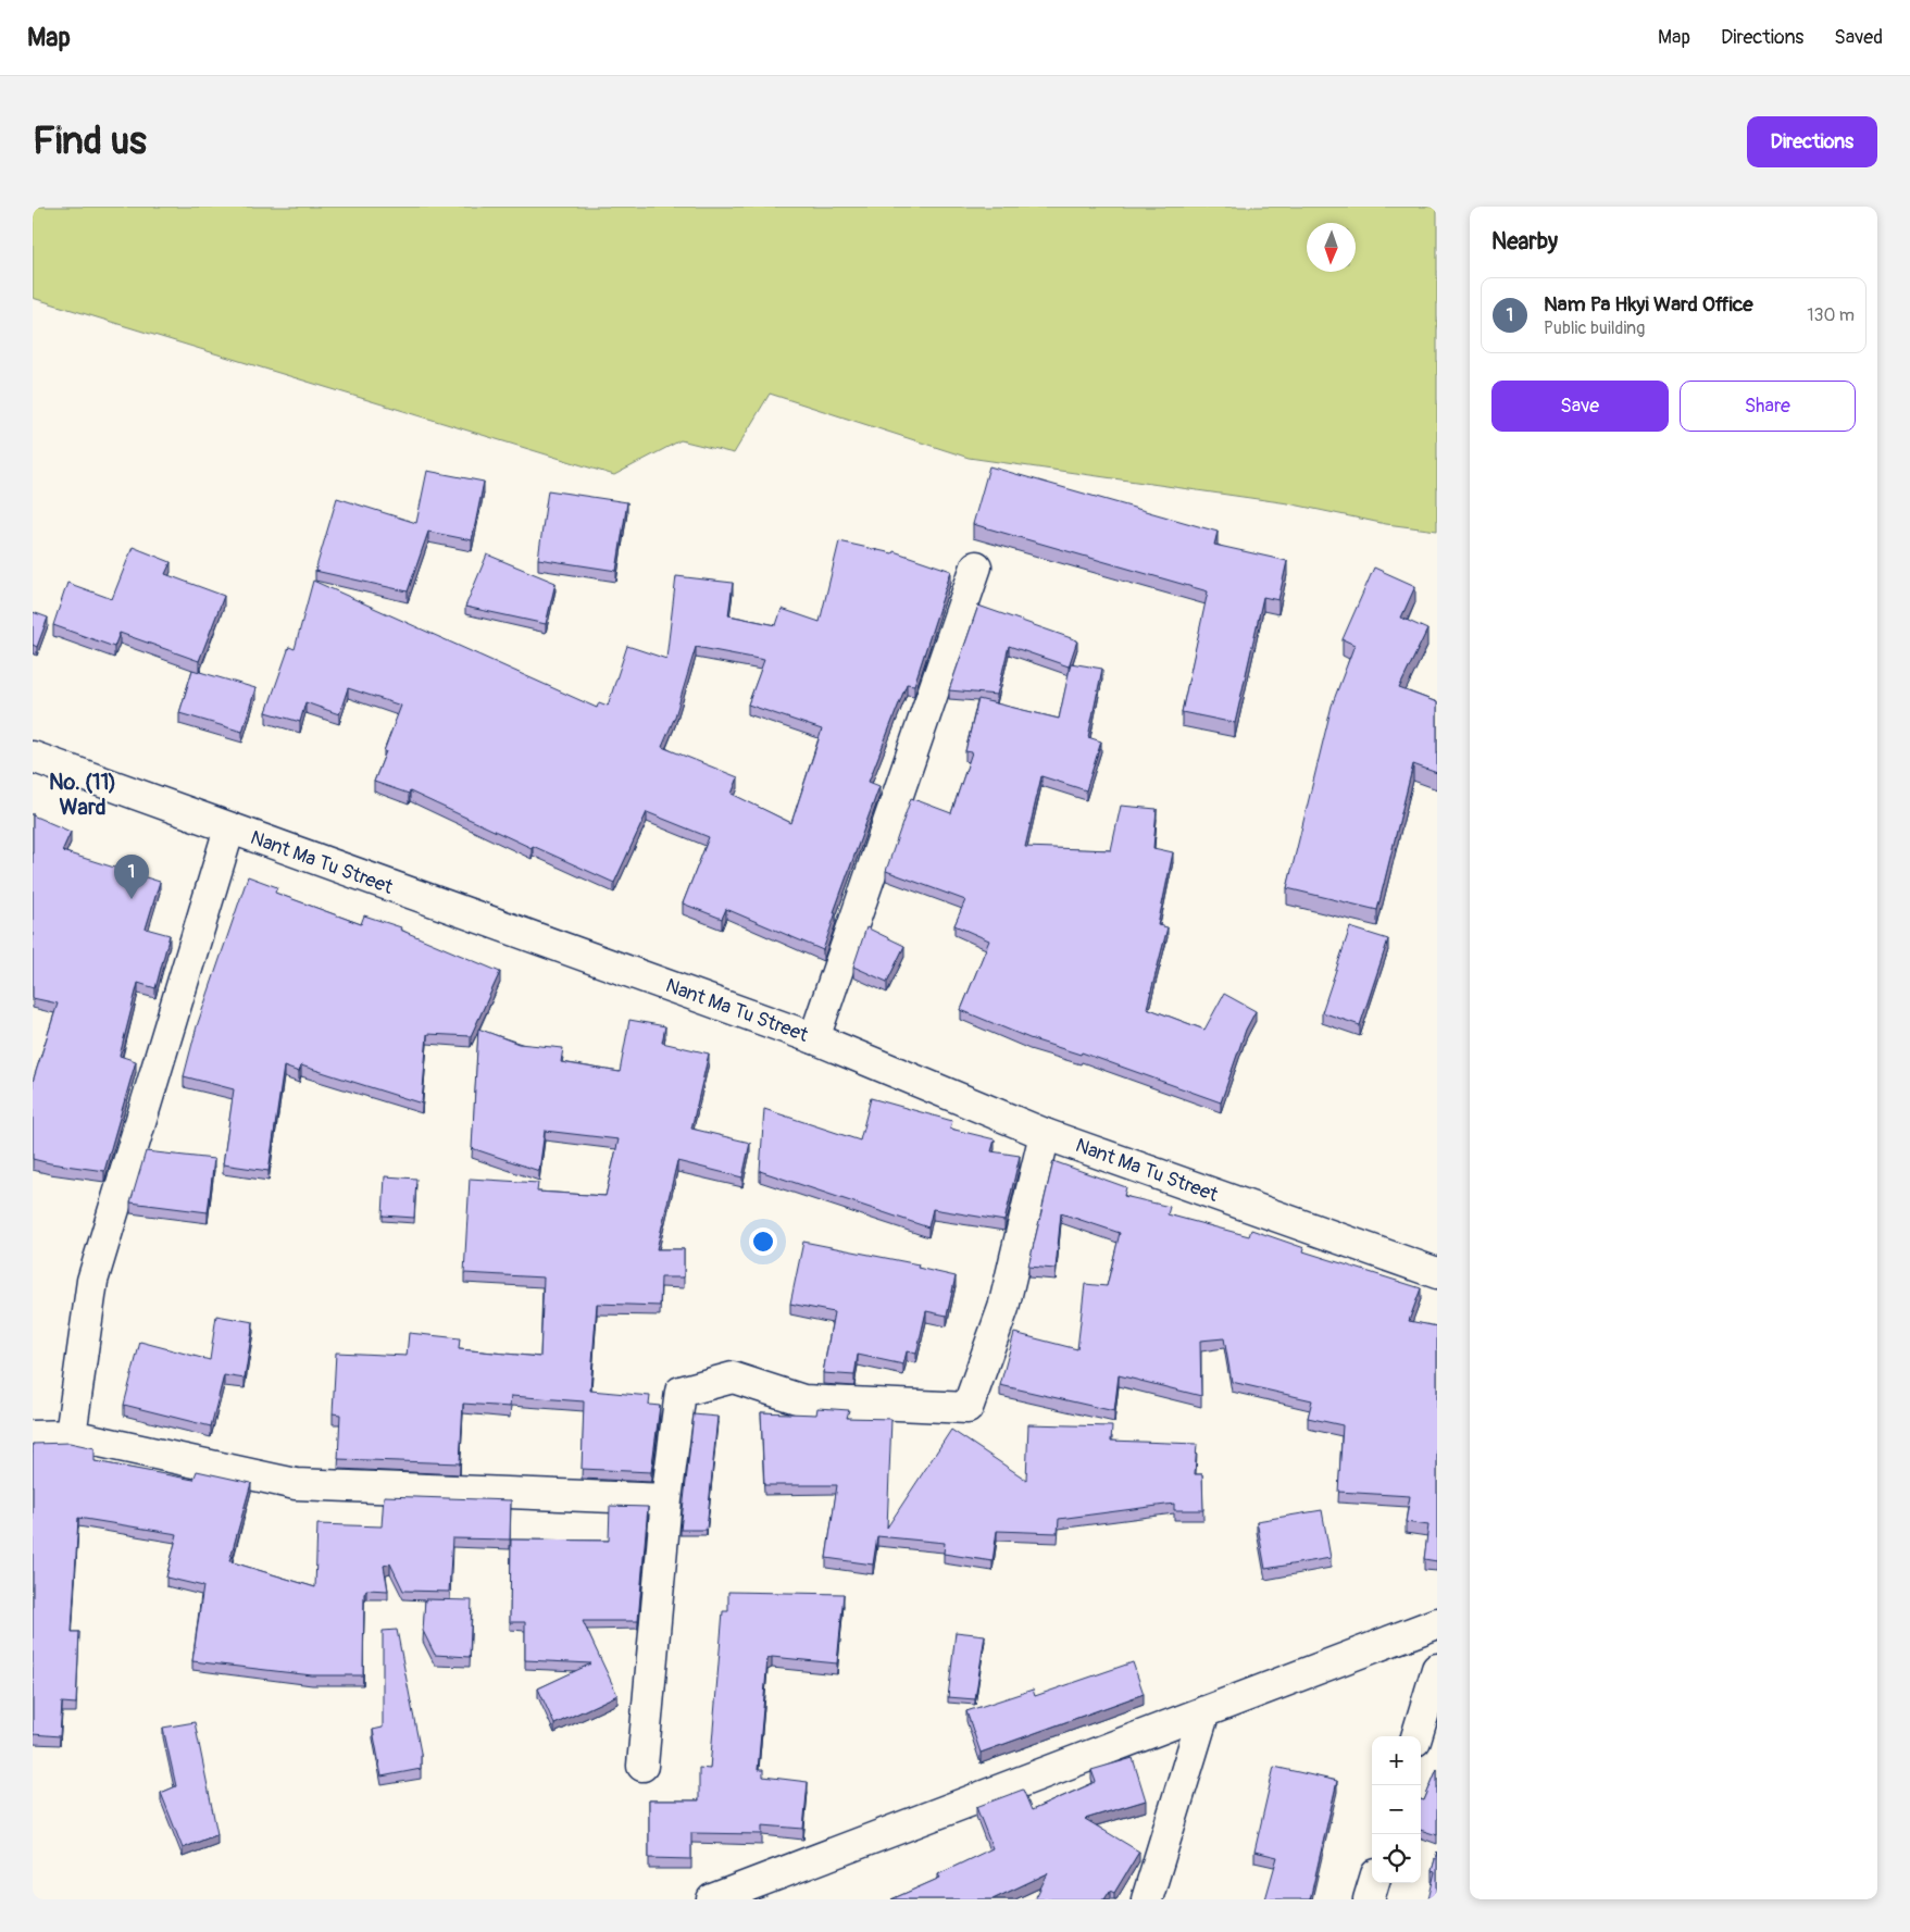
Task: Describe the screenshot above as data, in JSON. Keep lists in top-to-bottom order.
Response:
{
  "streets": {
    "street": ["Nant Ma Tu Street"]
  },
  "districts": ["No. (11) Ward"],
  "north": "bottom",
  "page": {
    "header": "Map",
    "nav": ["Map", "Directions", "Saved"],
    "buttons": [
      "Directions",
      ["Save", "Share"]
    ],
    "title": "Find us",
    "heading": "Nearby",
    "list": [
      {
        "mark": "1",
        "name": "Nam Pa Hkyi Ward Office",
        "note": "Public building",
        "value": "130 m"
      }
    ],
    "pins": "1",
    "map_buttons": ["+", "−"]
  }
}
